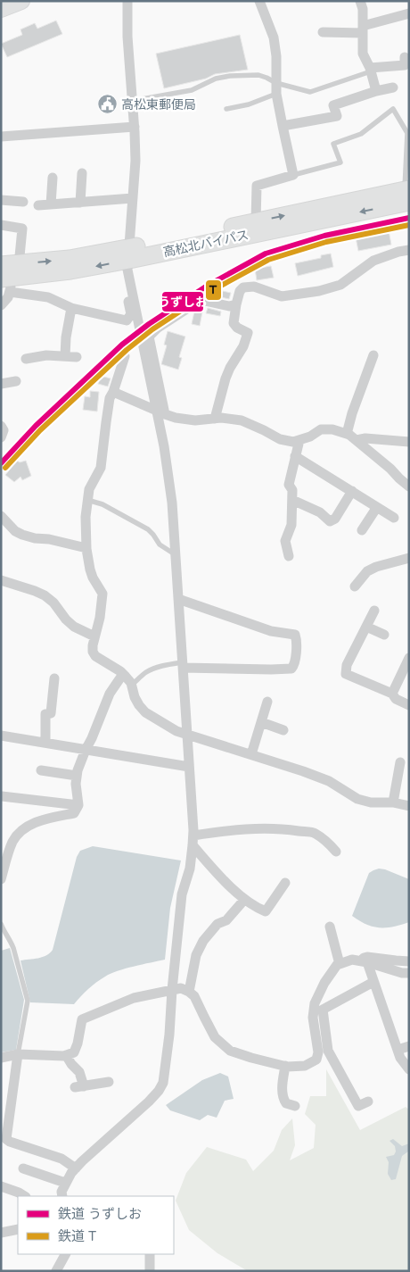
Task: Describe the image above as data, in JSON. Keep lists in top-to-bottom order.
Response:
{
  "streets": {
    "highway": ["高松北バイパス"]
  },
  "places": {
    "public building": ["高松東郵便局"]
  },
  "lines": ["rail line うずしお", "rail line T"],
  "legend": ["鉄道 うずしお", "鉄道 T"]
}
